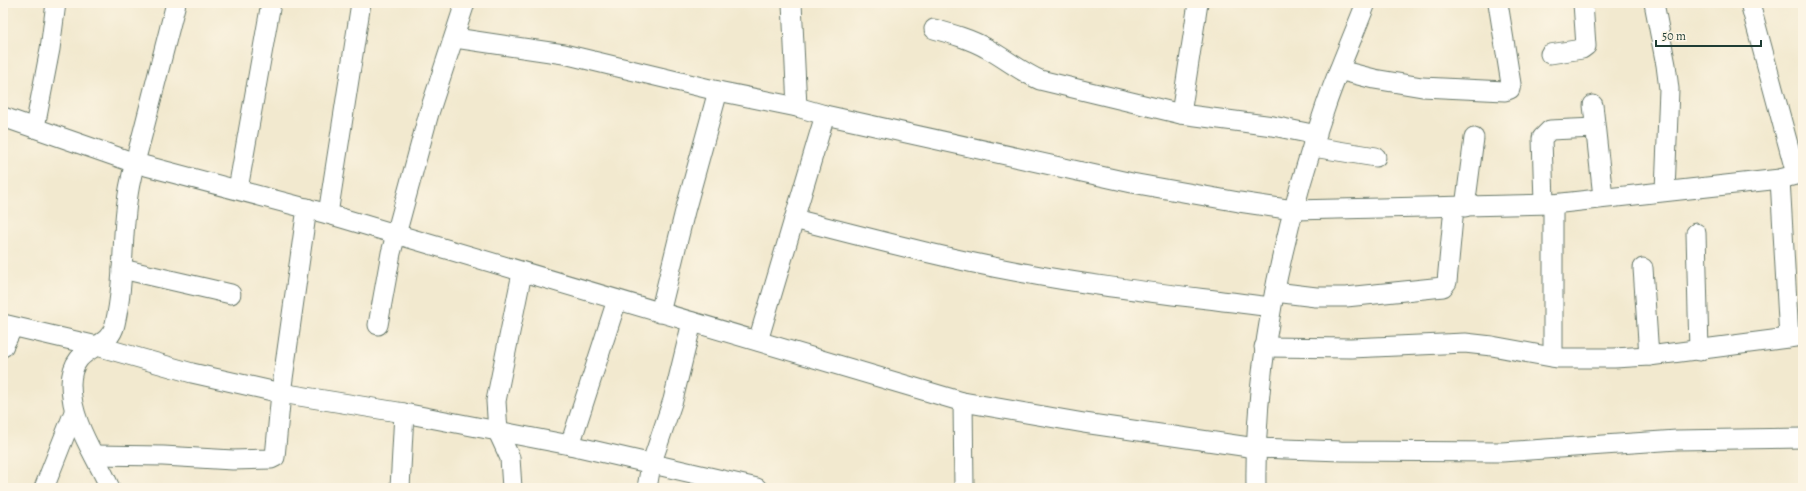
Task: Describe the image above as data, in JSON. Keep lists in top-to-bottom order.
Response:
{
  "scale_bar": "50 m"
}
